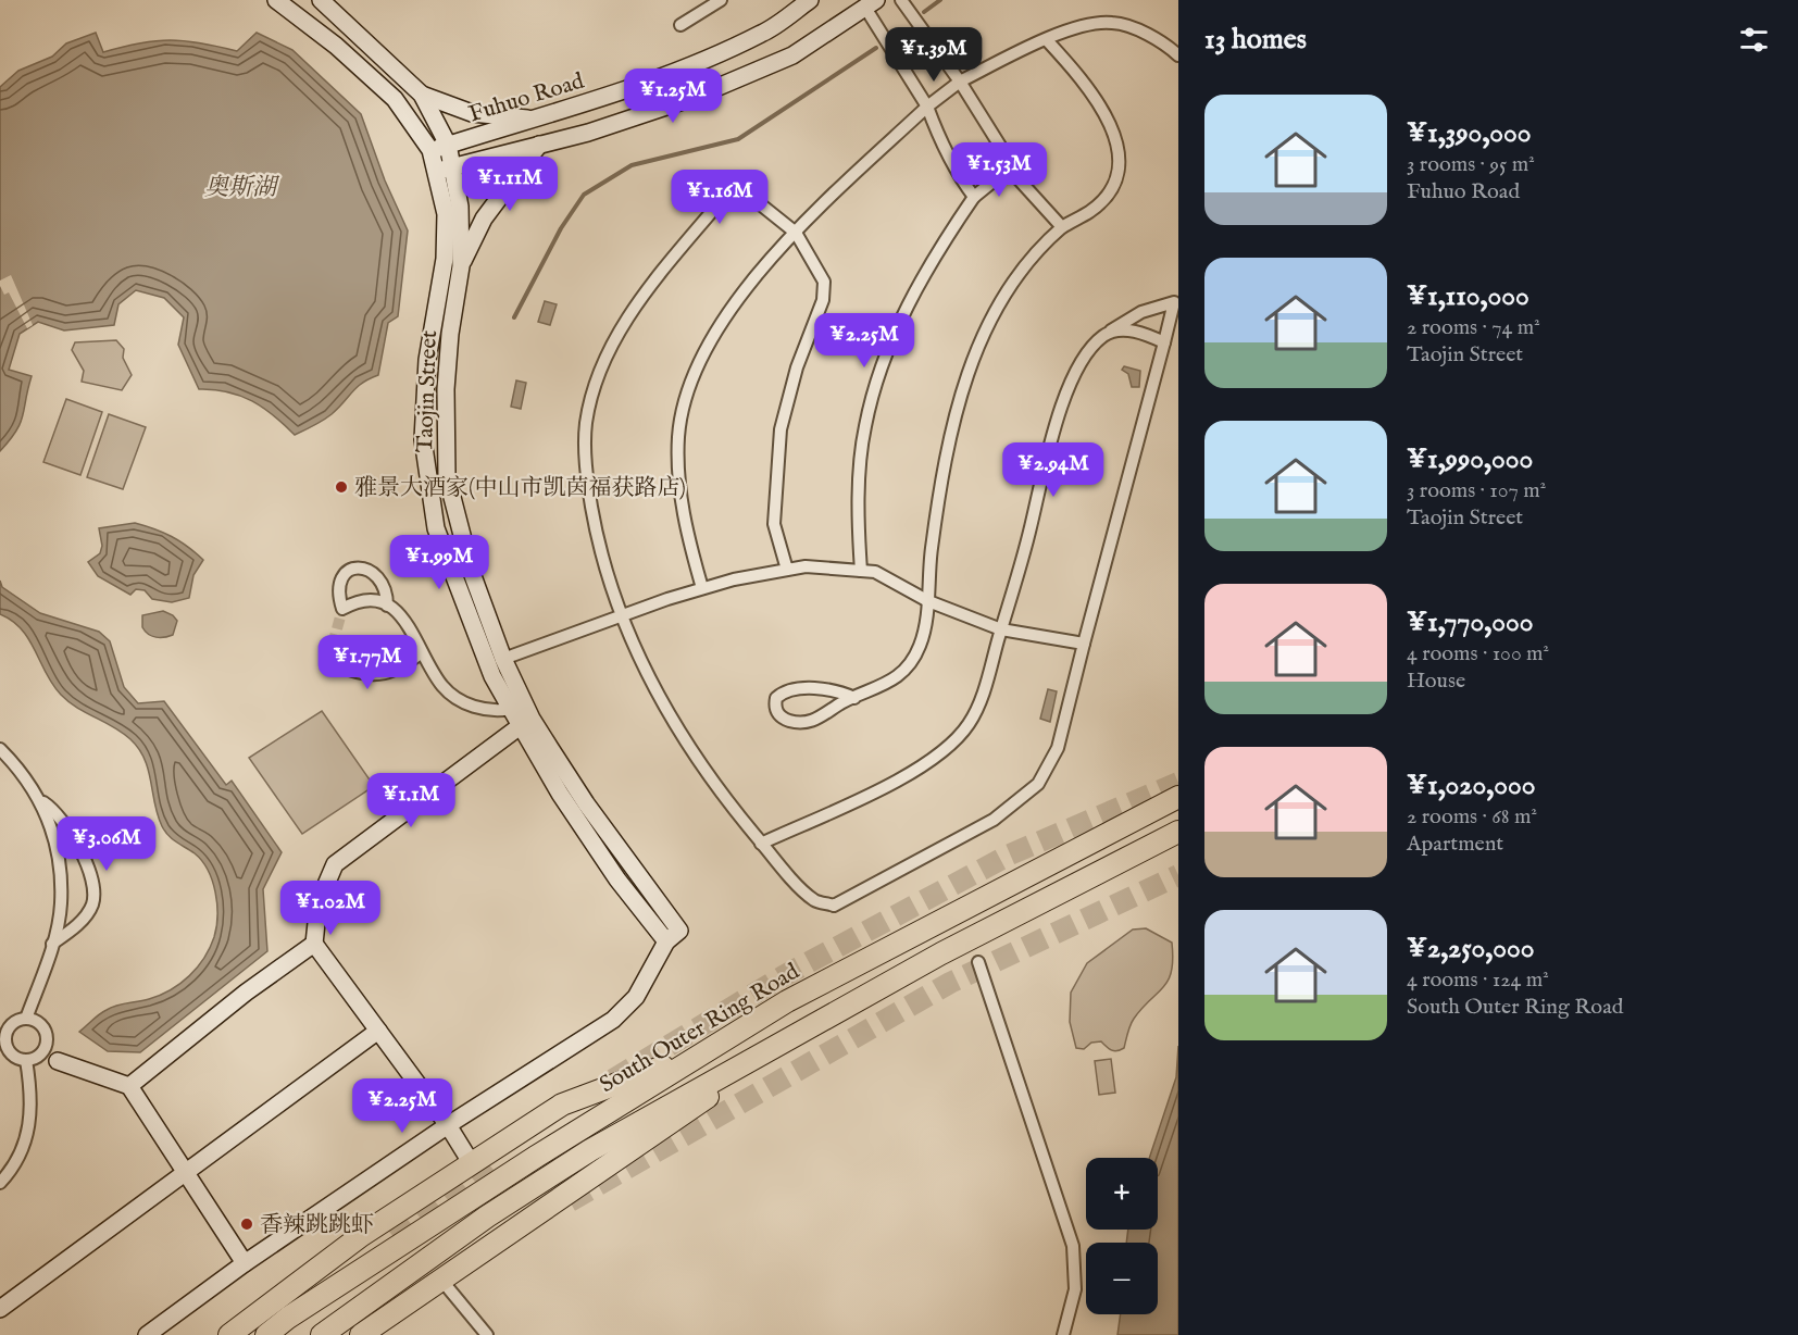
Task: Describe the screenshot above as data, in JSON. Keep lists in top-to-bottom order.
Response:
{
  "streets": {
    "highway": ["South Outer Ring Road"],
    "street": ["Fuhuo Road", "Taojin Street"]
  },
  "crossings": [
    ["Fuhuo Road", "Taojin Street"]
  ],
  "water": ["奥斯湖"],
  "places": ["雅景大酒家(中山市凯茵福获路店)", "香辣跳跳虾"],
  "page": {
    "heading": "13 homes",
    "price": [
      "¥1.39M",
      "¥1.25M",
      "¥1.53M",
      "¥1.11M",
      "¥1.16M",
      "¥2.25M",
      "¥2.94M",
      "¥1.99M",
      "¥1.77M",
      "¥1.1M",
      "¥3.06M",
      "¥1.02M",
      "¥2.25M"
    ],
    "list": [
      {
        "name": "¥1,390,000",
        "note": "3 rooms · 95 m² · Fuhuo Road"
      },
      {
        "name": "¥1,110,000",
        "note": "2 rooms · 74 m² · Taojin Street"
      },
      {
        "name": "¥1,990,000",
        "note": "3 rooms · 107 m² · Taojin Street"
      },
      {
        "name": "¥1,770,000",
        "note": "4 rooms · 100 m² · House"
      },
      {
        "name": "¥1,020,000",
        "note": "2 rooms · 68 m² · Apartment"
      },
      {
        "name": "¥2,250,000",
        "note": "4 rooms · 124 m² · South Outer Ring Road"
      }
    ],
    "map_buttons": ["+", "−"]
  }
}
